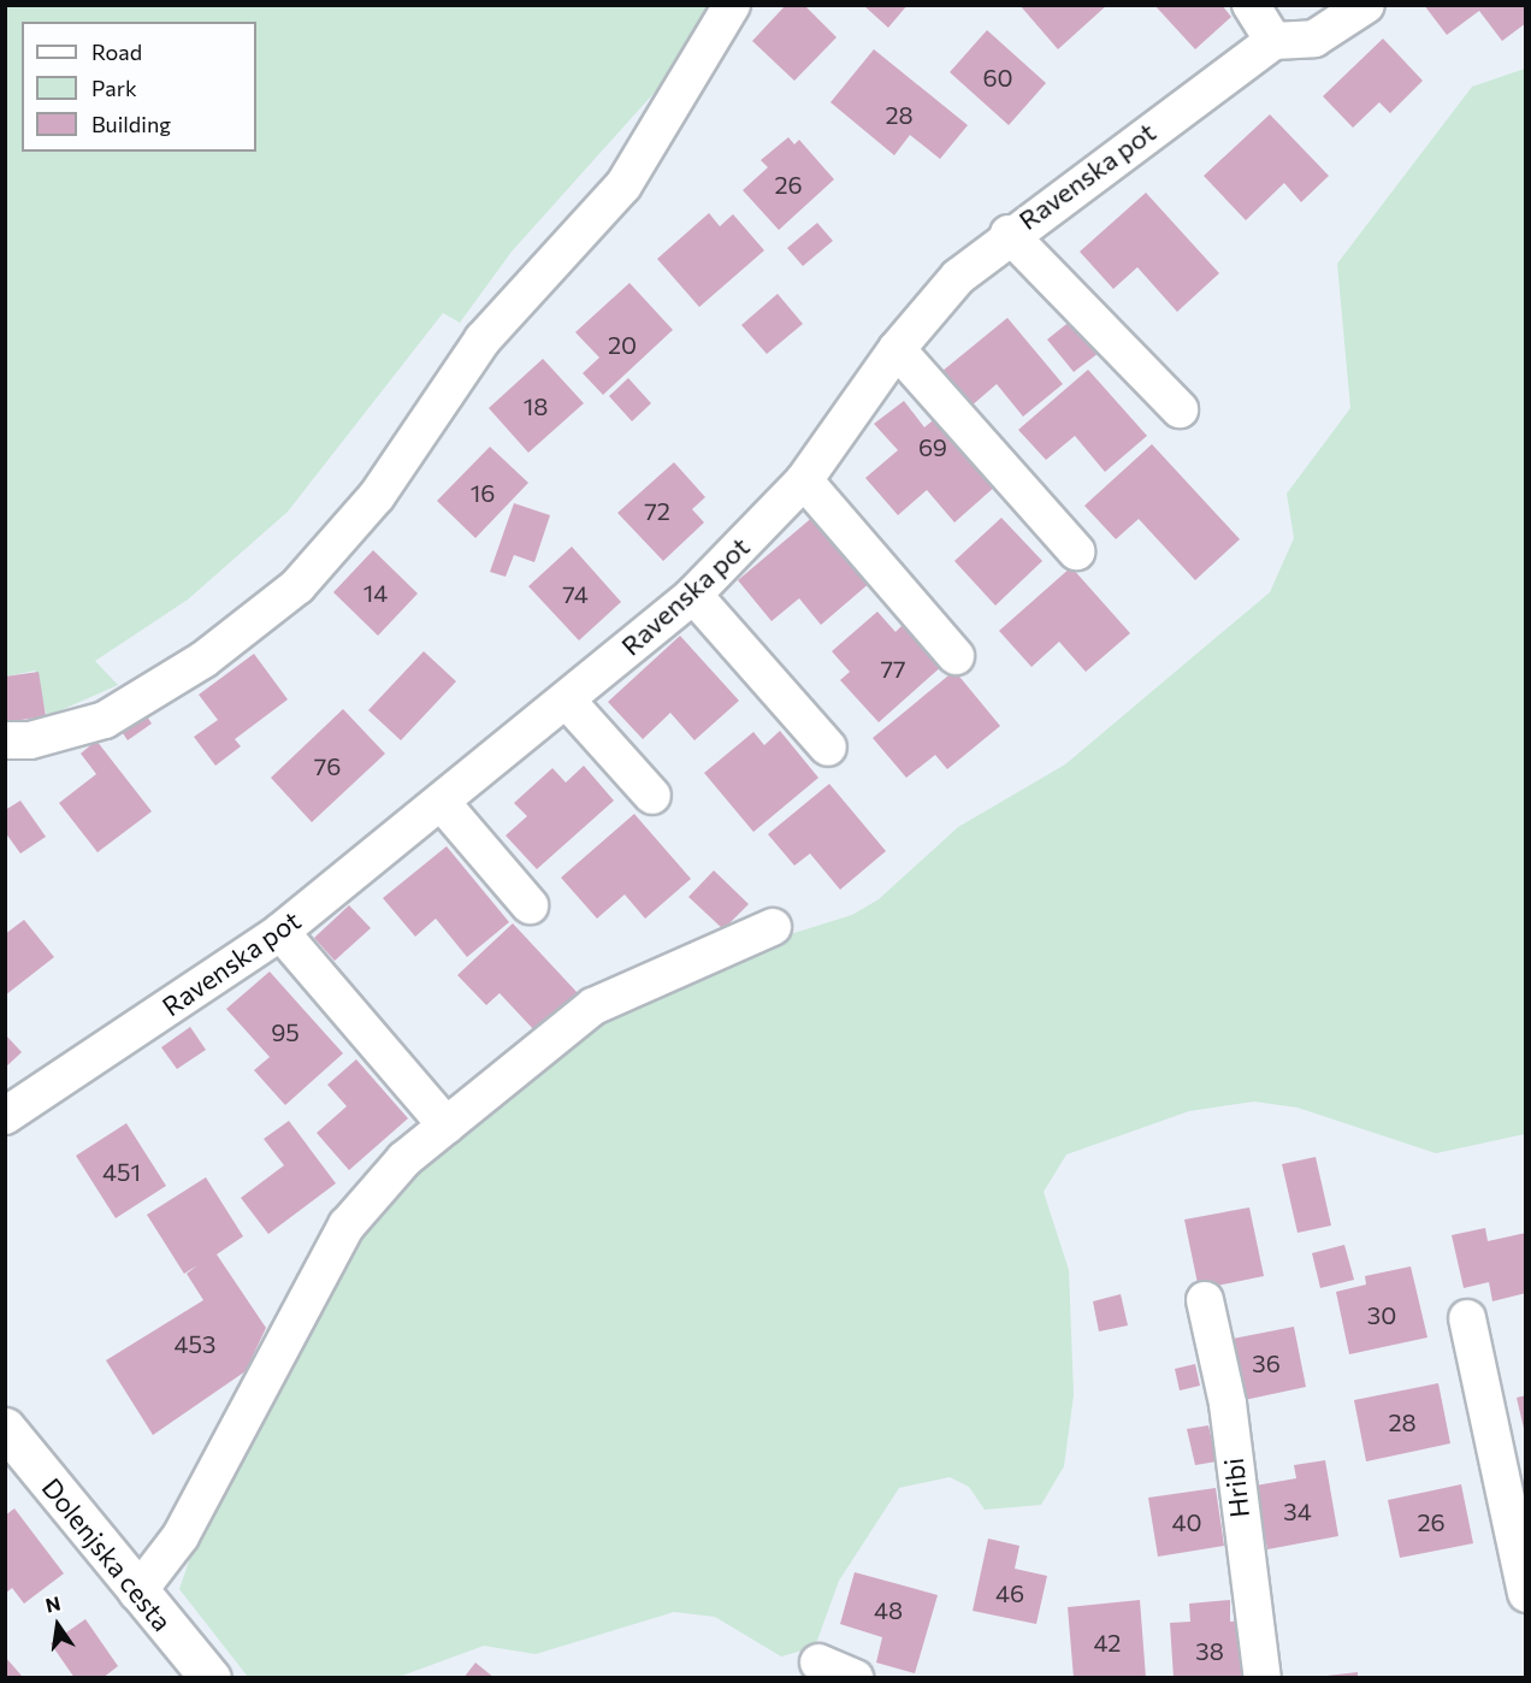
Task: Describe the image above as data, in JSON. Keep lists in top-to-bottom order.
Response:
{
  "streets": {
    "main road": ["Dolenjska cesta"],
    "street": ["Ravenska pot", "Hribi"]
  },
  "house_numbers": [
    "60",
    "28",
    "26",
    "20",
    "18",
    "69",
    "16",
    "72",
    "14",
    "74",
    "77",
    "76",
    "95",
    "451",
    "30",
    "453",
    "36",
    "28",
    "34",
    "40",
    "26",
    "46",
    "48",
    "42",
    "38"
  ],
  "legend": ["Road", "Park", "Building"],
  "north": "top"
}
